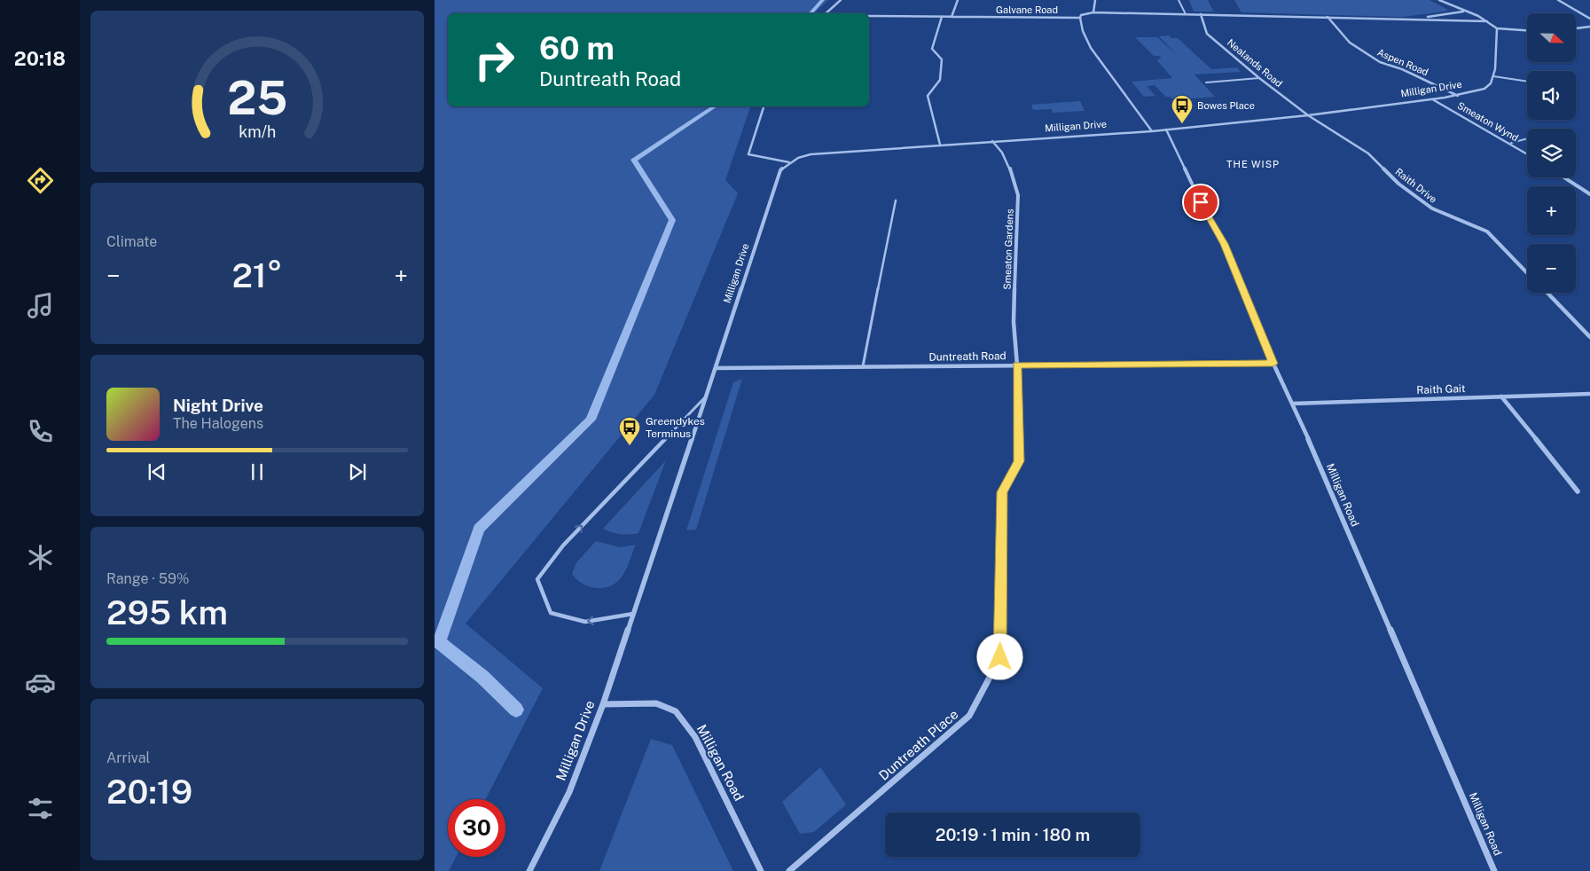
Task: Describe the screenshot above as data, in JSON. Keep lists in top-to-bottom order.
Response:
{
  "streets": {
    "street": [
      "Galvane Road",
      "Aspen Road",
      "Nealands Road",
      "Milligan Drive",
      "Smeaton Wynd",
      "Raith Drive",
      "Smeaton Gardens",
      "Duntreath Road",
      "Raith Gait",
      "Milligan Road",
      "Duntreath Place"
    ]
  },
  "crossings": [
    ["Aspen Road", "Milligan Drive"],
    ["Nealands Road", "Milligan Drive"],
    ["Nealands Road", "Raith Drive"],
    ["Milligan Drive", "Smeaton Wynd"],
    ["Milligan Drive", "Raith Drive"],
    ["Milligan Drive", "Smeaton Gardens"],
    ["Milligan Drive", "Duntreath Road"],
    ["Milligan Drive", "Milligan Road"],
    ["Smeaton Gardens", "Duntreath Road"],
    ["Smeaton Gardens", "Duntreath Place"],
    ["Duntreath Road", "Milligan Road"],
    ["Duntreath Road", "Duntreath Place"],
    ["Raith Gait", "Milligan Road"]
  ],
  "districts": ["THE WISP"],
  "places": {
    "bus stop": ["Bowes Place", "Greendykes Terminus"]
  },
  "north": "right",
  "page": {
    "tabs": "20:18",
    "map_buttons": ["+", "−"],
    "turn": ["60 m", "Duntreath Road"],
    "tile": [
      "Climate",
      ["Range · 59%", "295 km"],
      ["Arrival", "20:19"]
    ],
    "heat": ["−", "21°", "+"],
    "song": ["Night Drive", "The Halogens"],
    "limit": "30",
    "trip": "20:19 · 1 min · 180 m",
    "gauge": ["25", "km/h"]
  }
}
